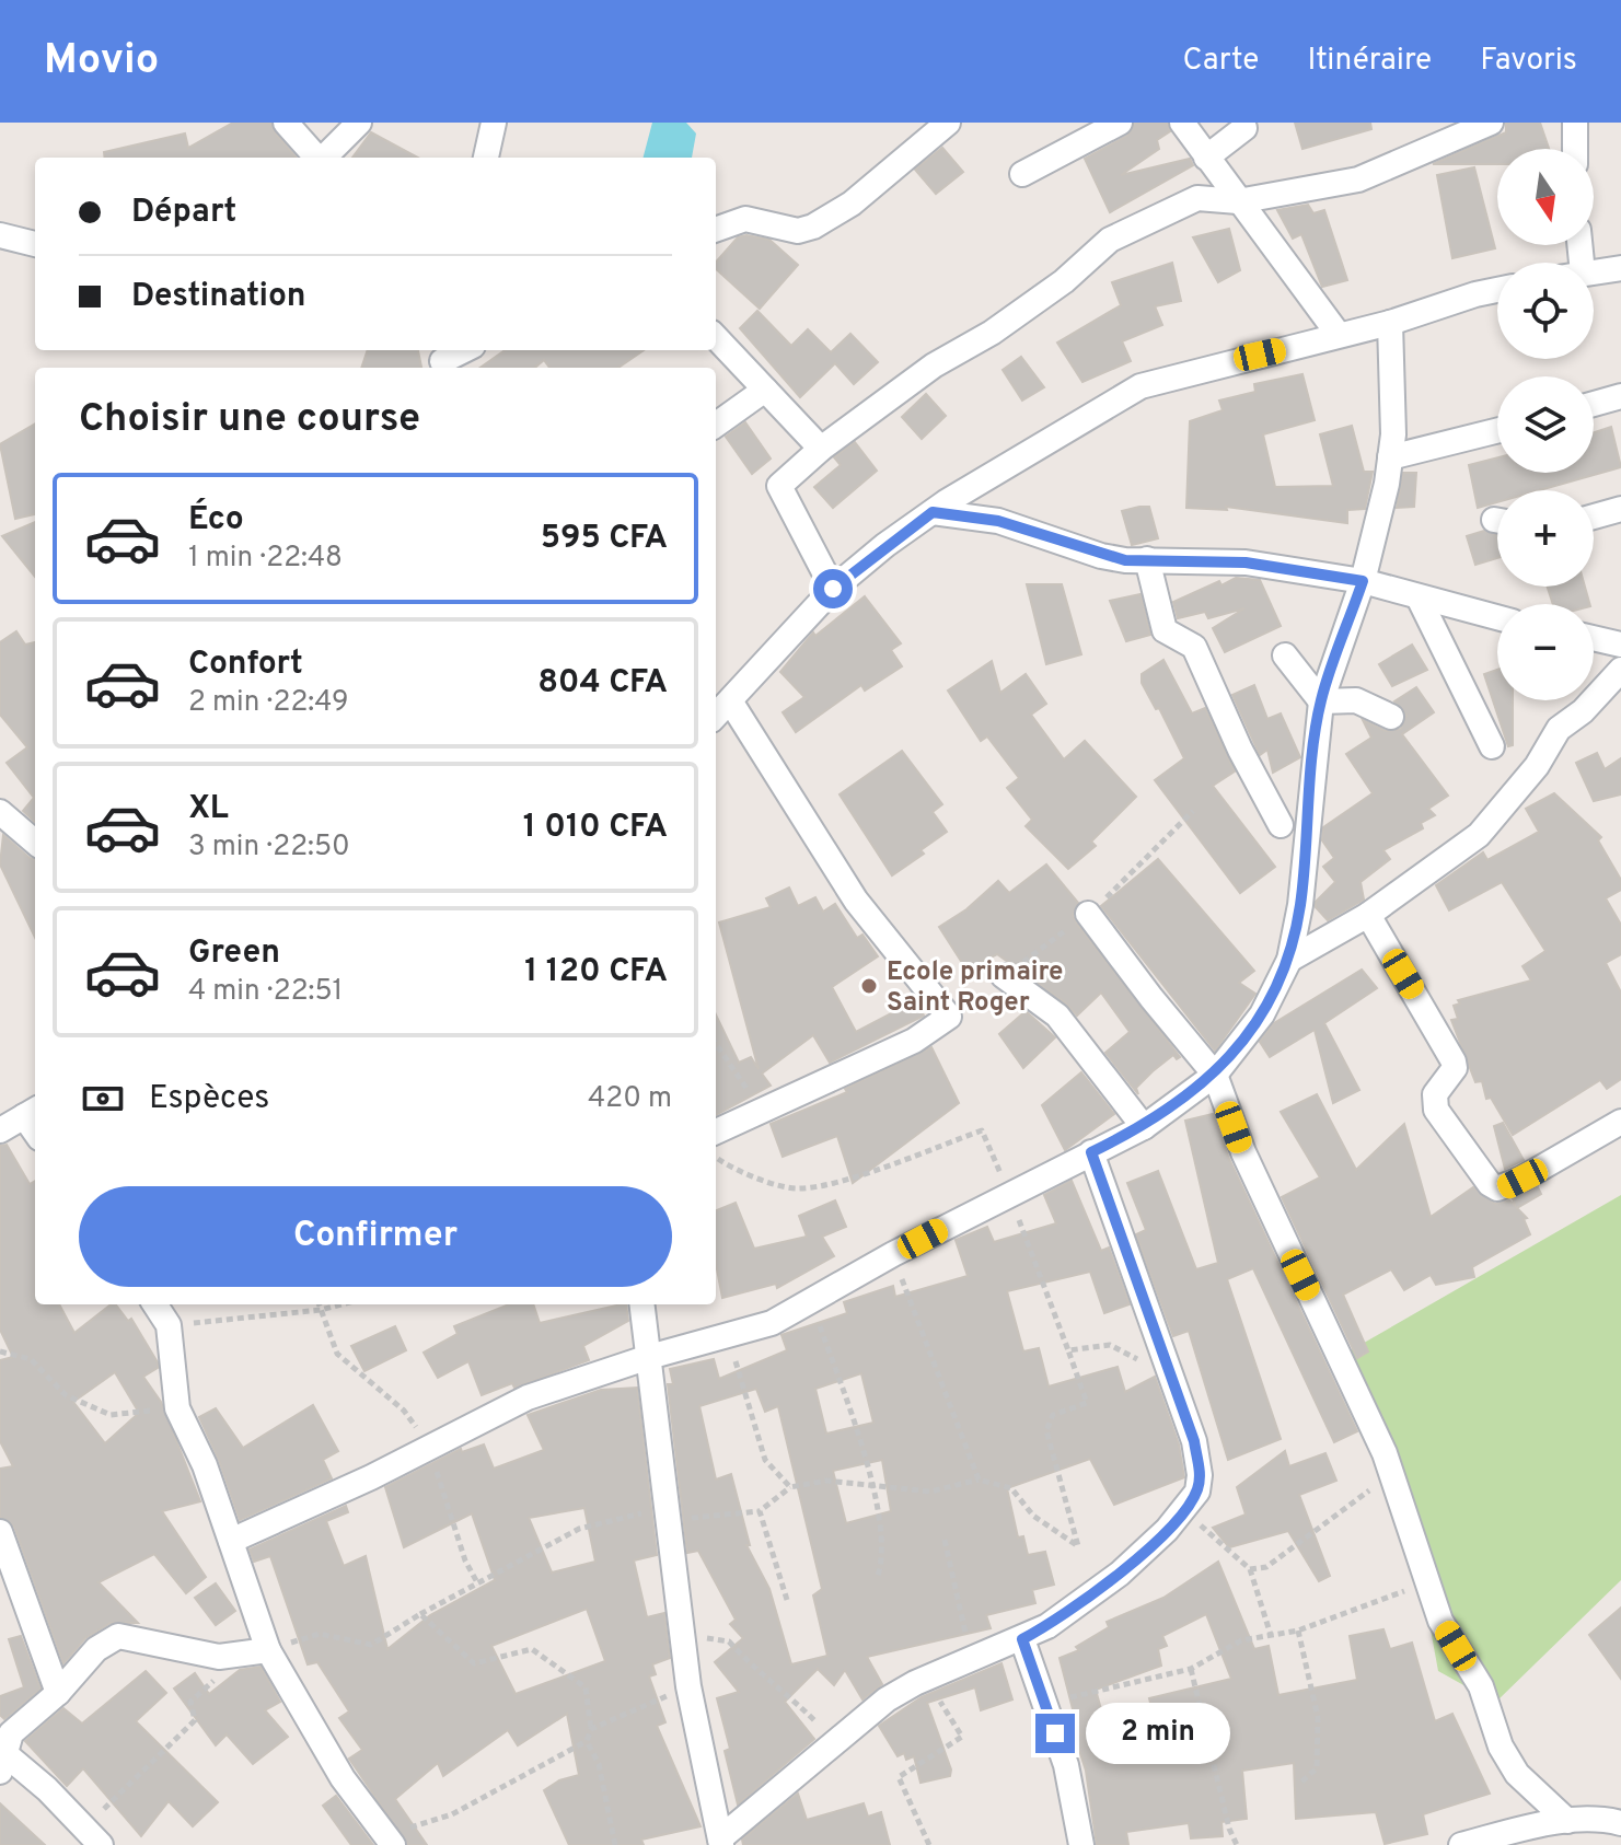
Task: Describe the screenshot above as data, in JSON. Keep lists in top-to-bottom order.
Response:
{
  "places": ["Ecole primaire Saint Roger"],
  "north": "bottom",
  "page": {
    "header": "Movio",
    "nav": ["Carte", "Itinéraire", "Favoris"],
    "map_buttons": ["+", "−"],
    "banner": ["Départ", "Destination"],
    "heading": "Choisir une course",
    "list": [
      {
        "name": "Éco",
        "note": "1 min · 22:48",
        "value": "595 CFA"
      },
      {
        "name": "Confort",
        "note": "2 min · 22:49",
        "value": "804 CFA"
      },
      {
        "name": "XL",
        "note": "3 min · 22:50",
        "value": "1 010 CFA"
      },
      {
        "name": "Green",
        "note": "4 min · 22:51",
        "value": "1 120 CFA"
      }
    ],
    "pay": ["Espèces", "420 m"],
    "buttons": "Confirmer",
    "bubble": "2 min"
  }
}
